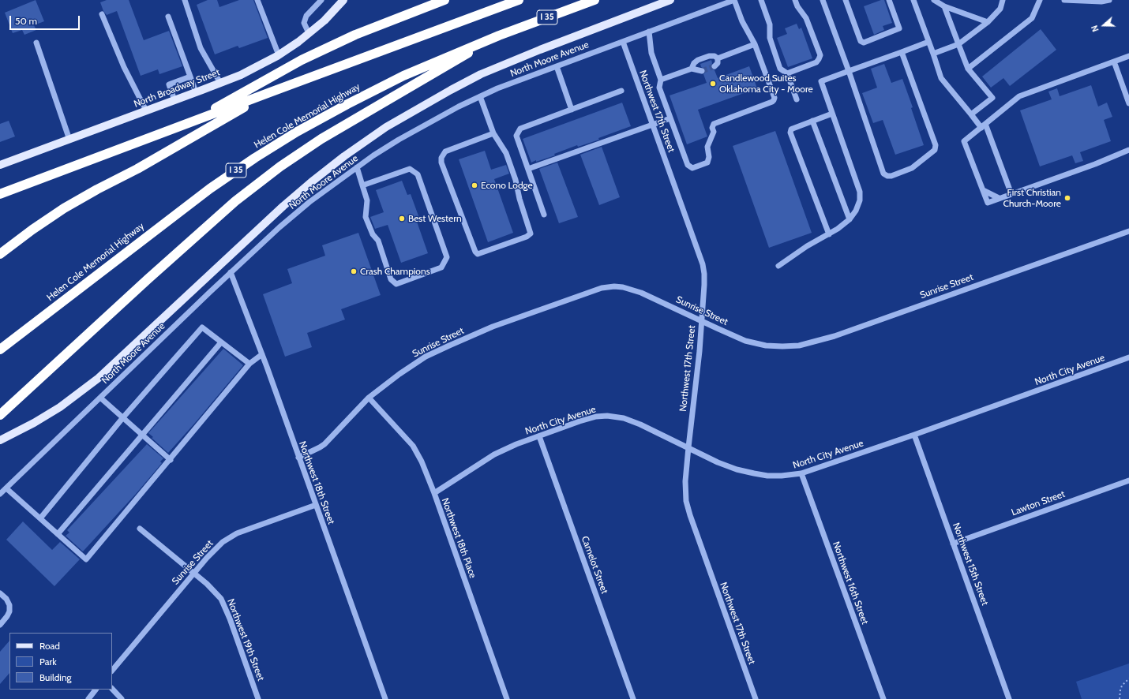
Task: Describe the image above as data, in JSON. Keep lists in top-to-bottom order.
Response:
{
  "streets": {
    "highway": ["I 35", "Helen Cole Memorial Highway"],
    "main road": ["North Broadway Street"],
    "street": [
      "North Moore Avenue",
      "Northwest 17th Street",
      "Sunrise Street",
      "North City Avenue",
      "Northwest 18th Street",
      "Lawton Street",
      "Northwest 18th Place",
      "Northwest 15th Street",
      "Camelot Street",
      "Northwest 16th Street",
      "Northwest 19th Street"
    ]
  },
  "crossings": [
    ["North Moore Avenue", "Northwest 17th Street"],
    ["North Moore Avenue", "Northwest 18th Street"],
    ["Northwest 17th Street", "Sunrise Street"],
    ["Northwest 17th Street", "North City Avenue"],
    ["Sunrise Street", "Northwest 18th Street"],
    ["Sunrise Street", "Northwest 18th Place"],
    ["Sunrise Street", "Northwest 19th Street"],
    ["North City Avenue", "Northwest 18th Place"],
    ["North City Avenue", "Northwest 15th Street"],
    ["North City Avenue", "Camelot Street"],
    ["North City Avenue", "Northwest 16th Street"],
    ["Lawton Street", "Northwest 15th Street"]
  ],
  "places": [
    "Candlewood Suites Oklahoma City - Moore",
    "Econo Lodge",
    "First Christian Church-Moore",
    "Best Western",
    "Crash Champions"
  ],
  "legend": ["Road", "Park", "Building"],
  "scale_bar": "50 m",
  "north": "left"
}
